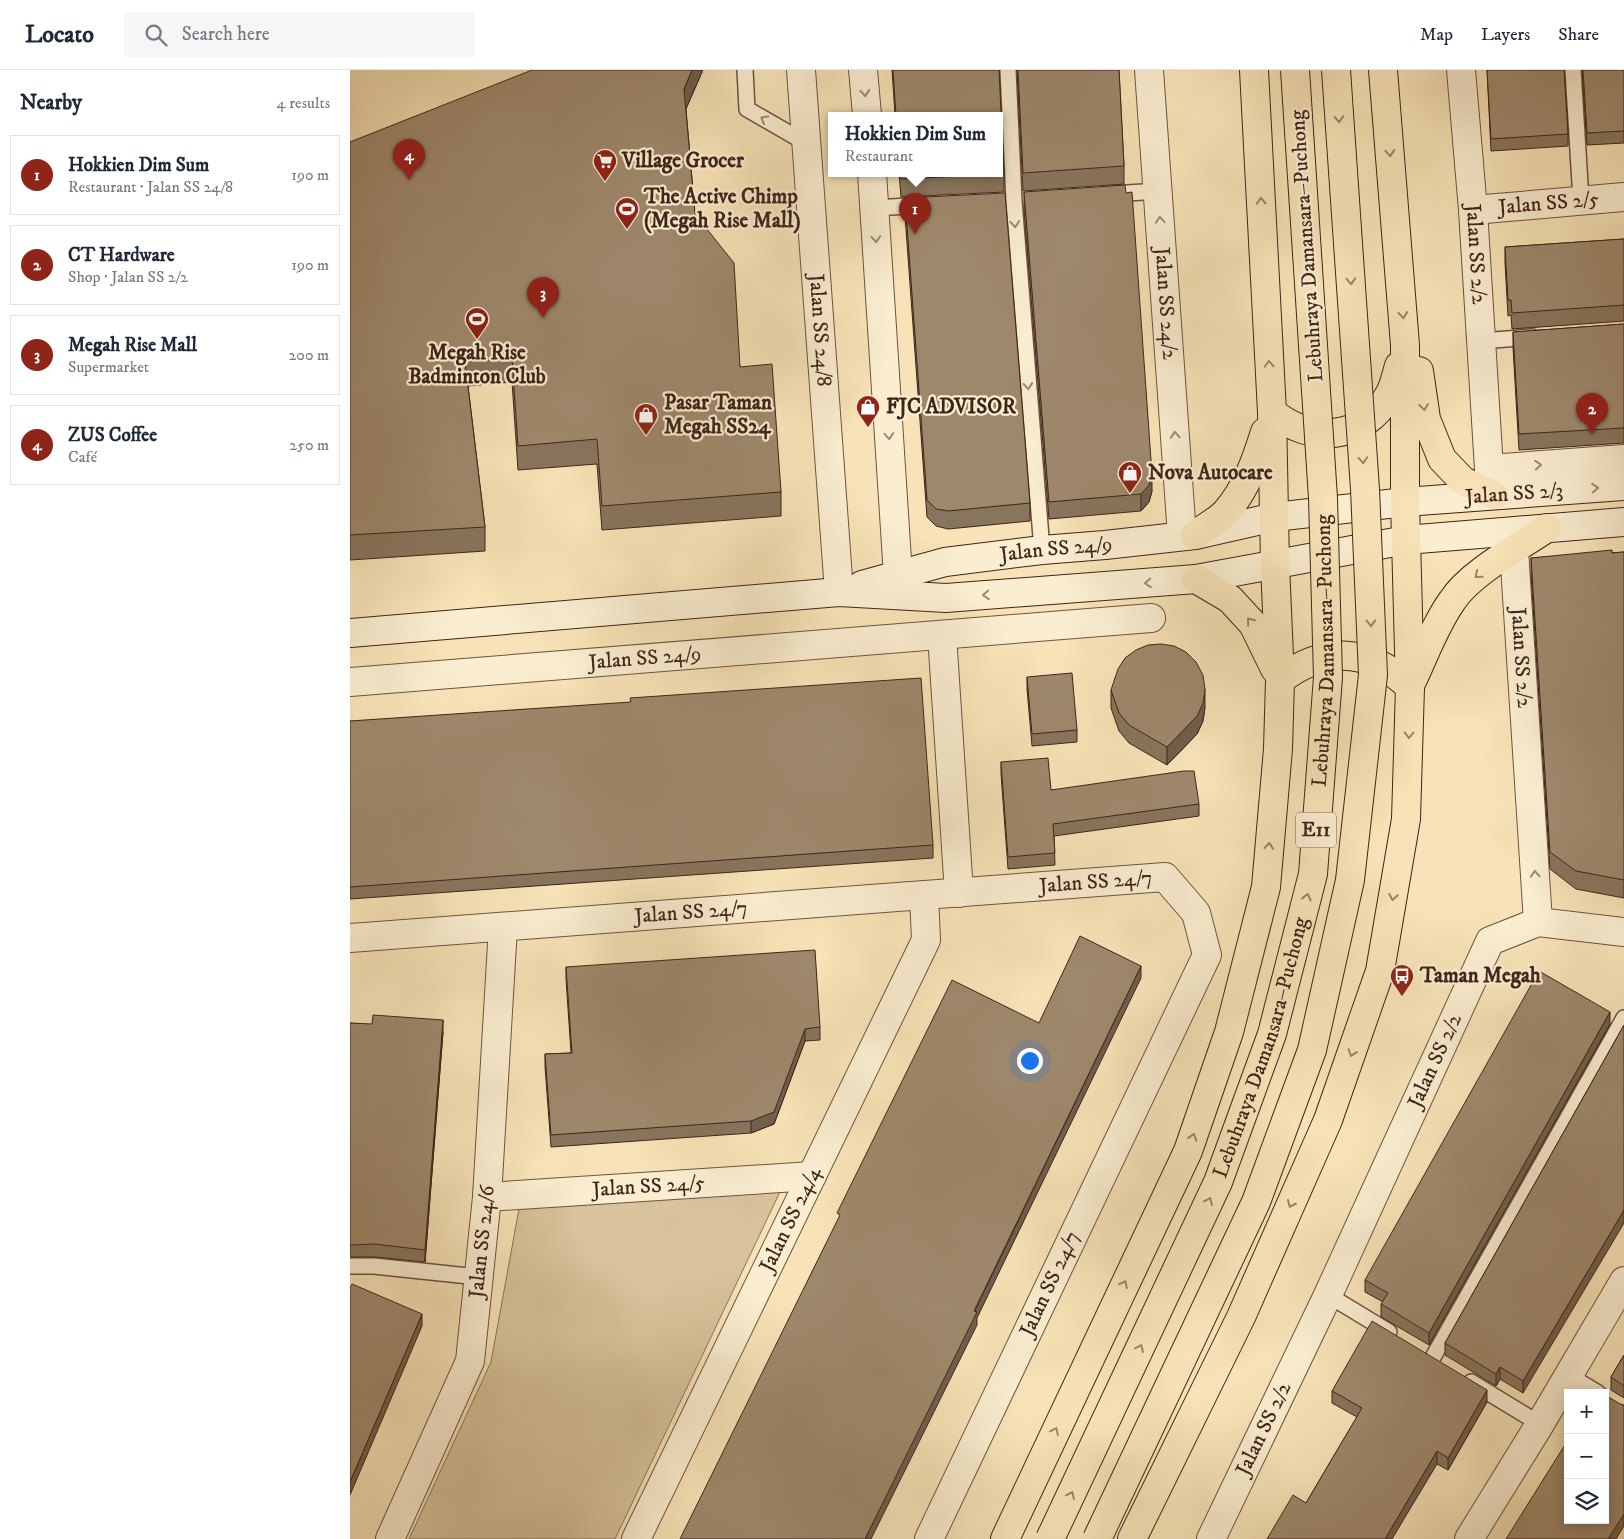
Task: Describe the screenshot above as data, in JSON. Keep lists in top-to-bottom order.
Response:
{
  "streets": {
    "highway": ["Lebuhraya Damansara–Puchong", "E11"],
    "street": [
      "Jalan SS 2/5",
      "Jalan SS 2/2",
      "Jalan SS 24/2",
      "Jalan SS 24/8",
      "Jalan SS 2/3",
      "Jalan SS 24/9",
      "Jalan SS 24/7",
      "Jalan SS 24/5",
      "Jalan SS 24/4",
      "Jalan SS 24/6"
    ]
  },
  "crossings": [
    ["Jalan SS 2/5", "Jalan SS 2/2"],
    ["Jalan SS 2/2", "Jalan SS 2/3"],
    ["Jalan SS 24/2", "Jalan SS 24/9"],
    ["Jalan SS 24/8", "Jalan SS 24/9"],
    ["Jalan SS 2/3", "Jalan SS 24/9"],
    ["Jalan SS 24/7", "Jalan SS 24/4"],
    ["Jalan SS 24/7", "Jalan SS 24/6"],
    ["Jalan SS 24/5", "Jalan SS 24/4"],
    ["Jalan SS 24/5", "Jalan SS 24/6"]
  ],
  "one_way": ["Jalan SS 24/2"],
  "places": {
    "supermarket": ["Village Grocer"],
    "sports": ["The Active Chimp (Megah Rise Mall)", "Megah Rise Badminton Club"],
    "shop": ["FJC ADVISOR", "Pasar Taman Megah SS24", "Nova Autocare"],
    "bus stop": ["Taman Megah"]
  },
  "page": {
    "header": "Locato",
    "search": "Search here",
    "nav": ["Map", "Layers", "Share"],
    "heading": ["Nearby", "4 results"],
    "popup": ["Hokkien Dim Sum", "Restaurant"],
    "list": [
      {
        "mark": "1",
        "name": "Hokkien Dim Sum",
        "note": "Restaurant · Jalan SS 24/8",
        "value": "190 m"
      },
      {
        "mark": "2",
        "name": "CT Hardware",
        "note": "Shop · Jalan SS 2/2",
        "value": "190 m"
      },
      {
        "mark": "3",
        "name": "Megah Rise Mall",
        "note": "Supermarket",
        "value": "200 m"
      },
      {
        "mark": "4",
        "name": "ZUS Coffee",
        "note": "Café",
        "value": "250 m"
      }
    ],
    "pins": [
      "4",
      "1",
      "3",
      "2"
    ],
    "map_buttons": ["+", "−"]
  }
}
